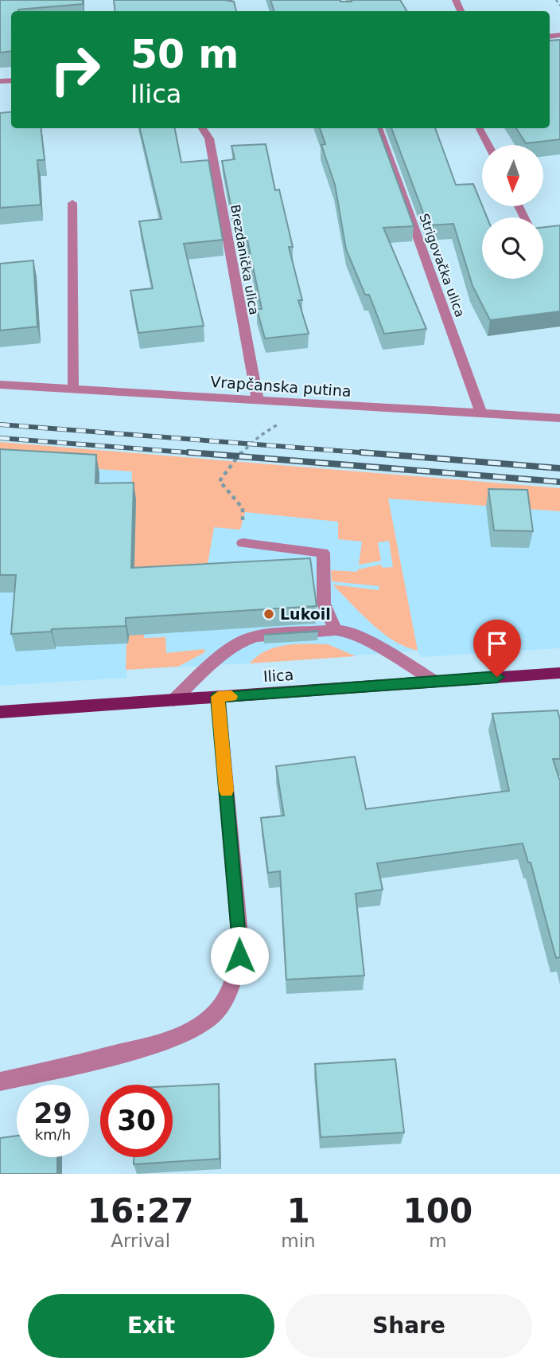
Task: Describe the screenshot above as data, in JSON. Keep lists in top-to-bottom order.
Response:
{
  "streets": {
    "main road": ["Ilica"],
    "street": ["Brezdanička ulica", "Strigovačka ulica", "Vrapčanska putina"]
  },
  "crossings": [
    ["Brezdanička ulica", "Vrapčanska putina"],
    ["Strigovačka ulica", "Vrapčanska putina"]
  ],
  "places": ["Lukoil"],
  "north": "bottom",
  "page": {
    "turn": ["50 m", "Ilica"],
    "speed": "29 km/h",
    "limit": "30",
    "eta": [
      "16:27",
      "Arrival",
      "1",
      "min",
      "100",
      "m"
    ],
    "buttons": ["Exit", "Share"]
  }
}
